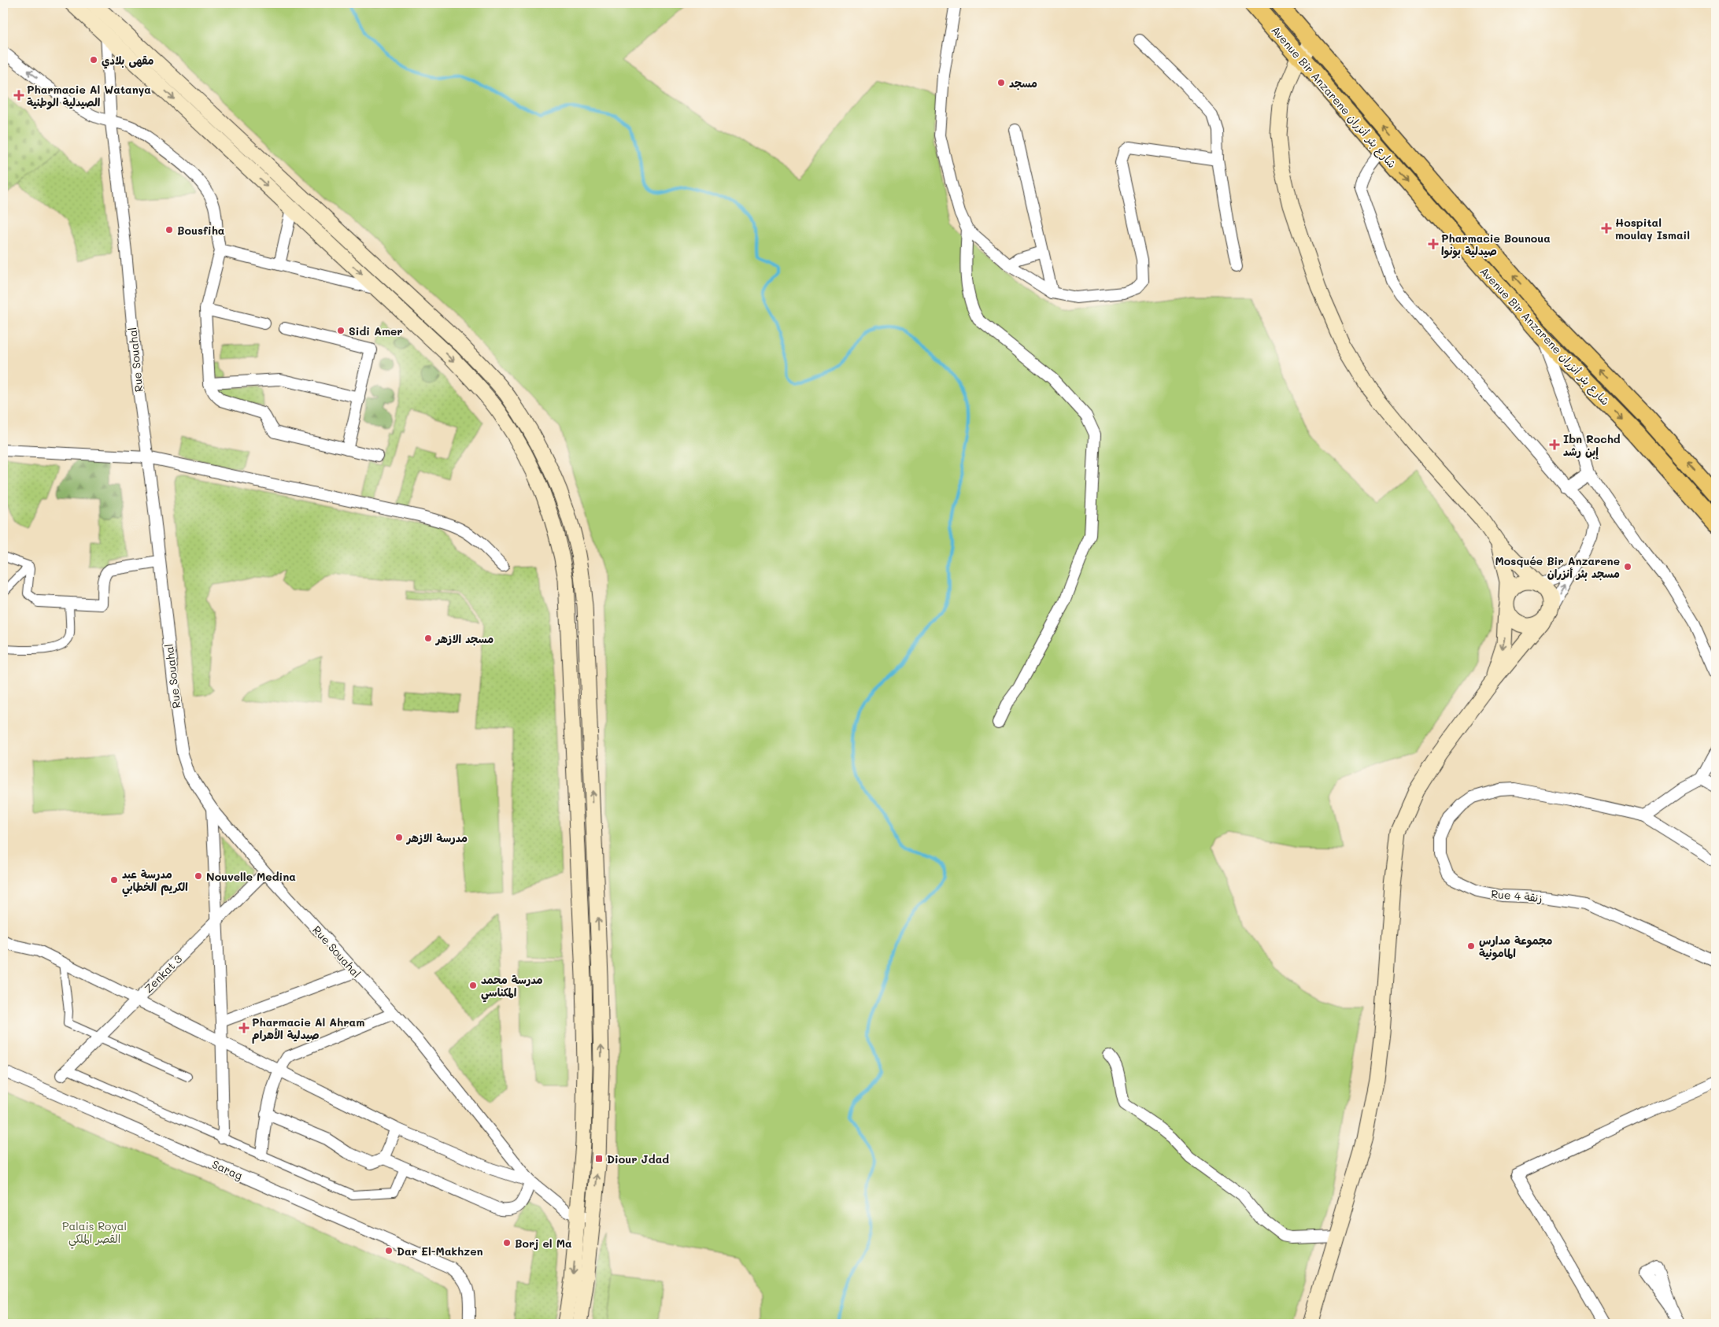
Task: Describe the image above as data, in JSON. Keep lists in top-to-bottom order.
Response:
{
  "streets": {
    "main road": ["Avenue Bir Anzarene شارع بئر أنزران"],
    "street": [
      "Rue Souahal",
      "Rue 4 زنقة",
      "Zenkat 3",
      "Sarag"
    ]
  },
  "crossings": [
    ["Rue Souahal", "Zenkat 3"]
  ],
  "parks": ["Palais Royal القصر الملكي"],
  "places": {
    "other": [
      "مقهى بلادي",
      "مسجد",
      "Bousfiha",
      "Sidi Amer",
      "Mosquée Bir Anzarene مسجد بئر أنزران",
      "مسجد الازهر",
      "مدرسة الازهر",
      "Nouvelle Medina",
      "مدرسة عبد الكريم الخطابي",
      "مجموعة مدارس المامونية",
      "مدرسة محمد المكناسي",
      "Borj el Ma",
      "Dar El-Makhzen"
    ],
    "health": [
      "Pharmacie Al Watanya الصيدلية الوطنية",
      "Hospital moulay Ismail",
      "Pharmacie Bounoua صيدلية بونوا",
      "Ibn Rochd إبن رشد",
      "Pharmacie Al Ahram صيدلية الأهرام"
    ],
    "transit": ["Diour Jdad"]
  }
}
